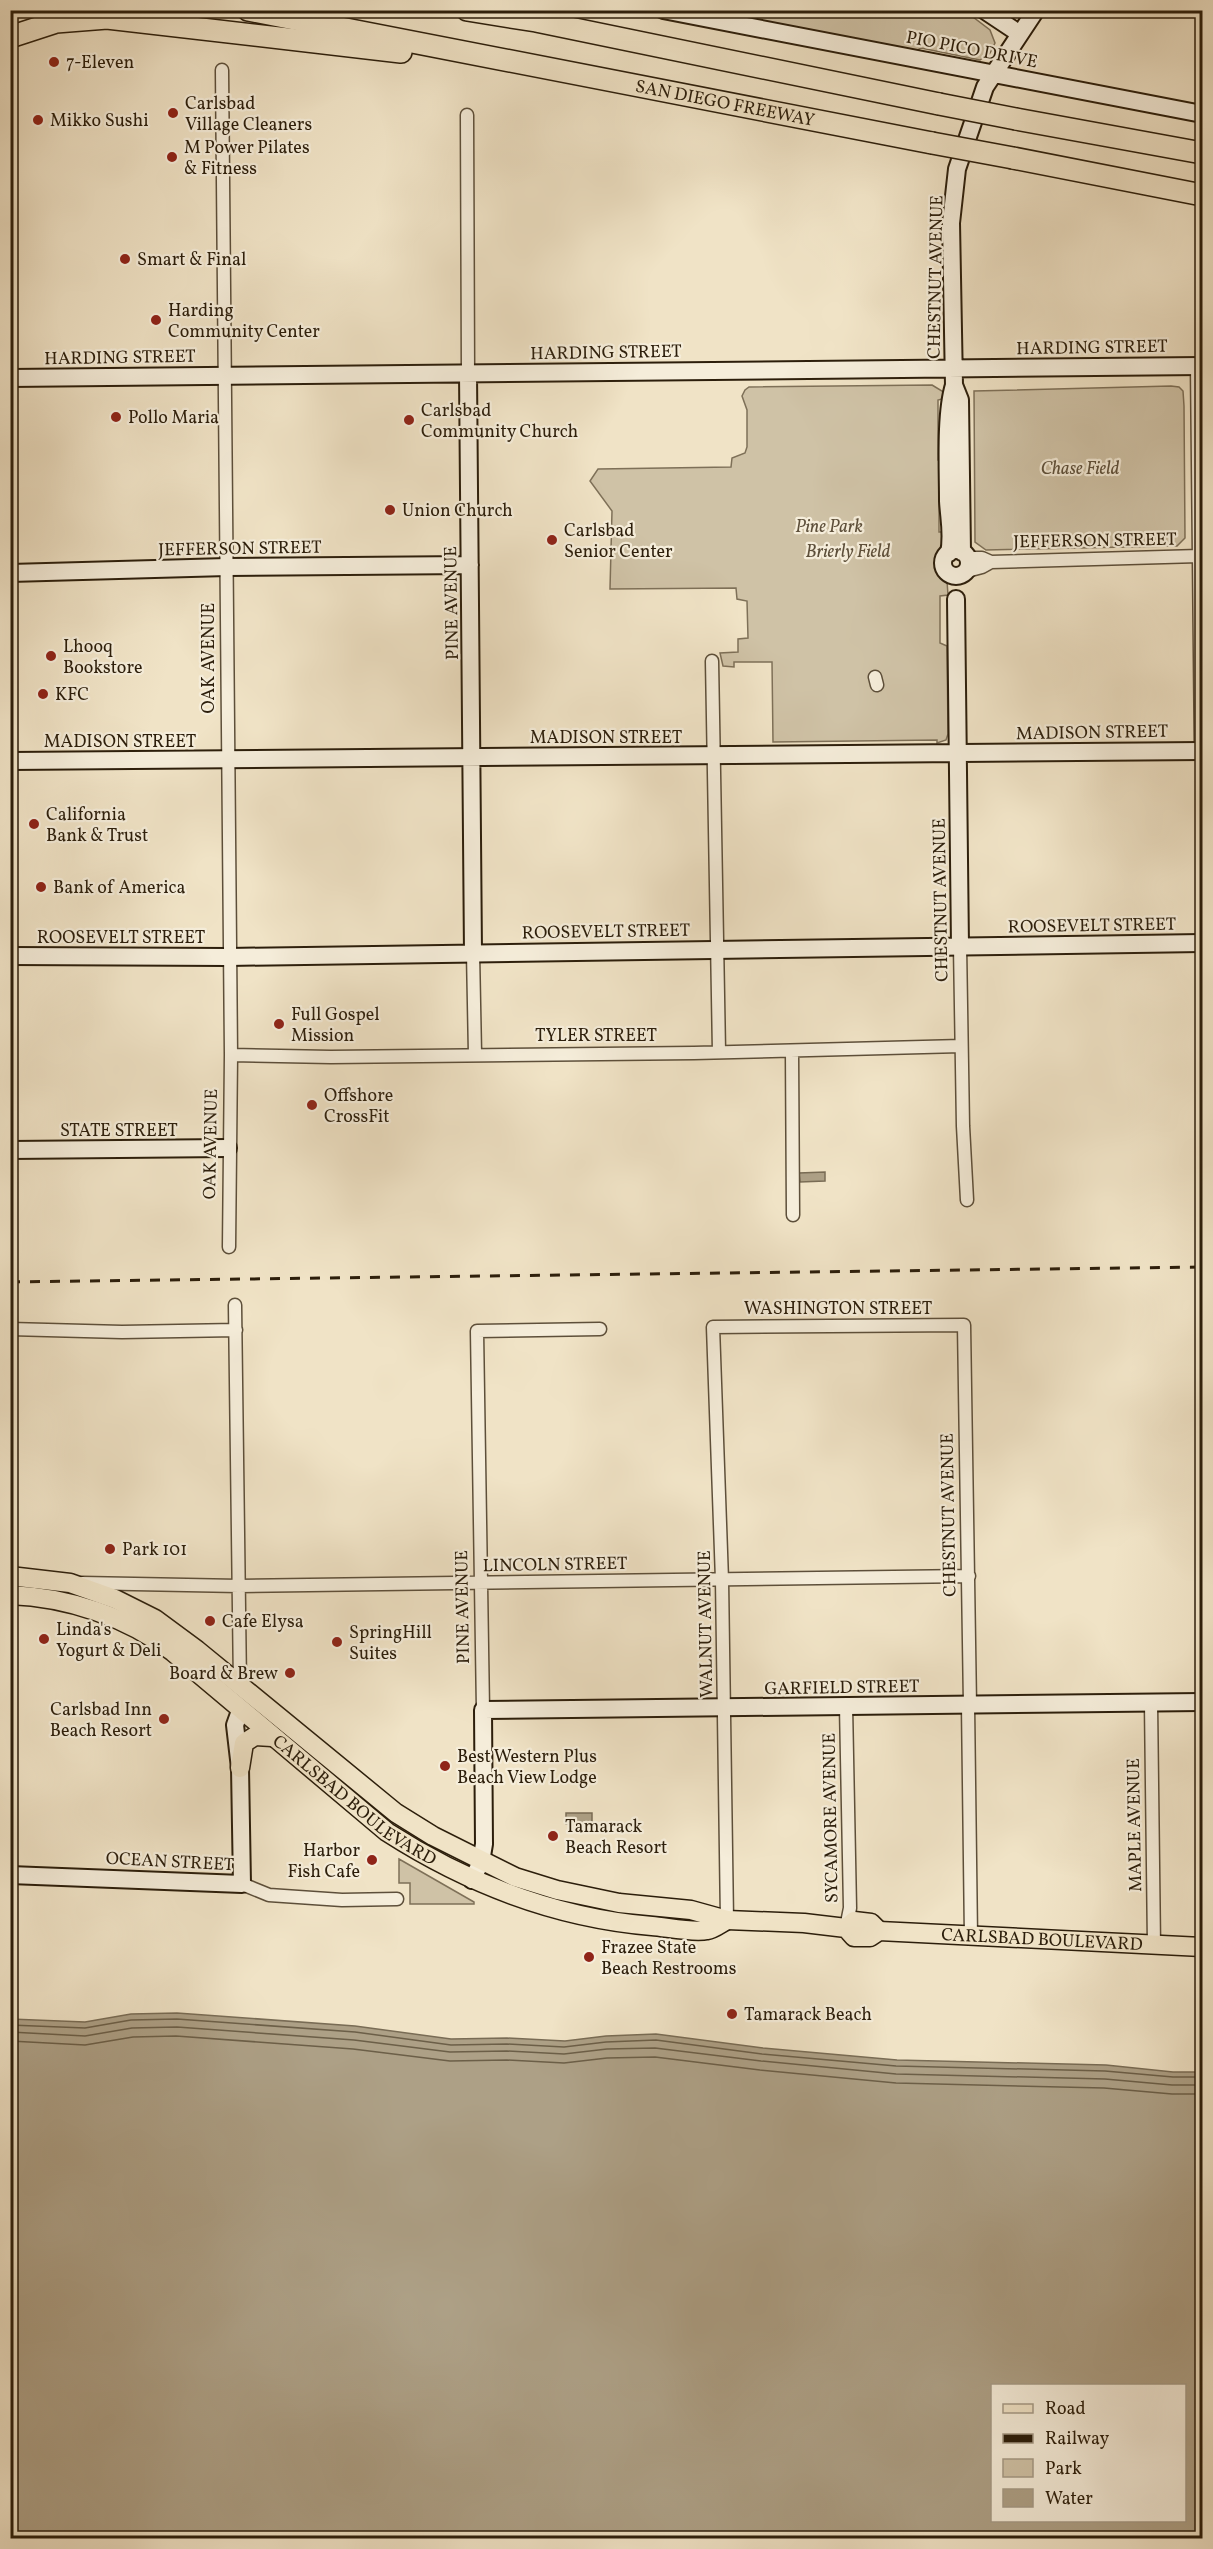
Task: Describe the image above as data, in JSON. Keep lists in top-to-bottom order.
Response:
{
  "streets": {
    "highway": ["SAN DIEGO FREEWAY"],
    "main road": ["CARLSBAD BOULEVARD"],
    "street": [
      "PIO PICO DRIVE",
      "CHESTNUT AVENUE",
      "HARDING STREET",
      "JEFFERSON STREET",
      "PINE AVENUE",
      "OAK AVENUE",
      "MADISON STREET",
      "ROOSEVELT STREET",
      "TYLER STREET",
      "STATE STREET",
      "WASHINGTON STREET",
      "LINCOLN STREET",
      "WALNUT AVENUE",
      "GARFIELD STREET",
      "SYCAMORE AVENUE",
      "MAPLE AVENUE",
      "OCEAN STREET"
    ]
  },
  "crossings": [
    ["PIO PICO DRIVE", "CHESTNUT AVENUE"],
    ["CHESTNUT AVENUE", "HARDING STREET"],
    ["CHESTNUT AVENUE", "JEFFERSON STREET"],
    ["CHESTNUT AVENUE", "MADISON STREET"],
    ["CHESTNUT AVENUE", "ROOSEVELT STREET"],
    ["CHESTNUT AVENUE", "TYLER STREET"],
    ["CHESTNUT AVENUE", "WASHINGTON STREET"],
    ["CHESTNUT AVENUE", "LINCOLN STREET"],
    ["CHESTNUT AVENUE", "GARFIELD STREET"],
    ["CHESTNUT AVENUE", "CARLSBAD BOULEVARD"],
    ["HARDING STREET", "PINE AVENUE"],
    ["HARDING STREET", "OAK AVENUE"],
    ["JEFFERSON STREET", "PINE AVENUE"],
    ["JEFFERSON STREET", "OAK AVENUE"],
    ["PINE AVENUE", "MADISON STREET"],
    ["PINE AVENUE", "ROOSEVELT STREET"],
    ["PINE AVENUE", "TYLER STREET"],
    ["PINE AVENUE", "LINCOLN STREET"],
    ["PINE AVENUE", "GARFIELD STREET"],
    ["PINE AVENUE", "CARLSBAD BOULEVARD"],
    ["OAK AVENUE", "MADISON STREET"],
    ["OAK AVENUE", "ROOSEVELT STREET"],
    ["OAK AVENUE", "TYLER STREET"],
    ["OAK AVENUE", "STATE STREET"],
    ["WASHINGTON STREET", "WALNUT AVENUE"],
    ["LINCOLN STREET", "WALNUT AVENUE"],
    ["LINCOLN STREET", "CARLSBAD BOULEVARD"],
    ["WALNUT AVENUE", "GARFIELD STREET"],
    ["WALNUT AVENUE", "CARLSBAD BOULEVARD"],
    ["GARFIELD STREET", "SYCAMORE AVENUE"],
    ["GARFIELD STREET", "MAPLE AVENUE"],
    ["CARLSBAD BOULEVARD", "SYCAMORE AVENUE"],
    ["CARLSBAD BOULEVARD", "MAPLE AVENUE"]
  ],
  "parks": ["Chase Field", "Pine Park", "Brierly Field"],
  "places": [
    "7-Eleven",
    "Carlsbad Village Cleaners",
    "Mikko Sushi",
    "M Power Pilates & Fitness",
    "Smart & Final",
    "Harding Community Center",
    "Pollo Maria",
    "Carlsbad Community Church",
    "Union Church",
    "Carlsbad Senior Center",
    "Lhooq Bookstore",
    "KFC",
    "California Bank & Trust",
    "Bank of America",
    "Full Gospel Mission",
    "Offshore CrossFit",
    "Park 101",
    "Cafe Elysa",
    "Linda's Yogurt & Deli",
    "SpringHill Suites",
    "Board & Brew",
    "Carlsbad Inn Beach Resort",
    "Best Western Plus Beach View Lodge",
    "Tamarack Beach Resort",
    "Harbor Fish Cafe",
    "Frazee State Beach Restrooms",
    "Tamarack Beach"
  ],
  "legend": [
    "Road",
    "Railway",
    "Park",
    "Water"
  ]
}
